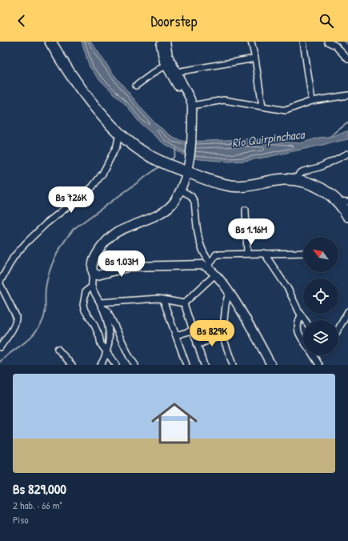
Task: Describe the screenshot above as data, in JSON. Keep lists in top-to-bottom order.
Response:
{
  "water": ["Río Quirpinchaca"],
  "north": "top left",
  "page": {
    "header": "Doorstep",
    "price": [
      "Bs 726K",
      "Bs 1.16M",
      "Bs 1.03M",
      "Bs 829K"
    ],
    "list": [
      {
        "name": "Bs 829,000",
        "note": "2 hab. · 66 m² · Piso"
      }
    ]
  }
}
